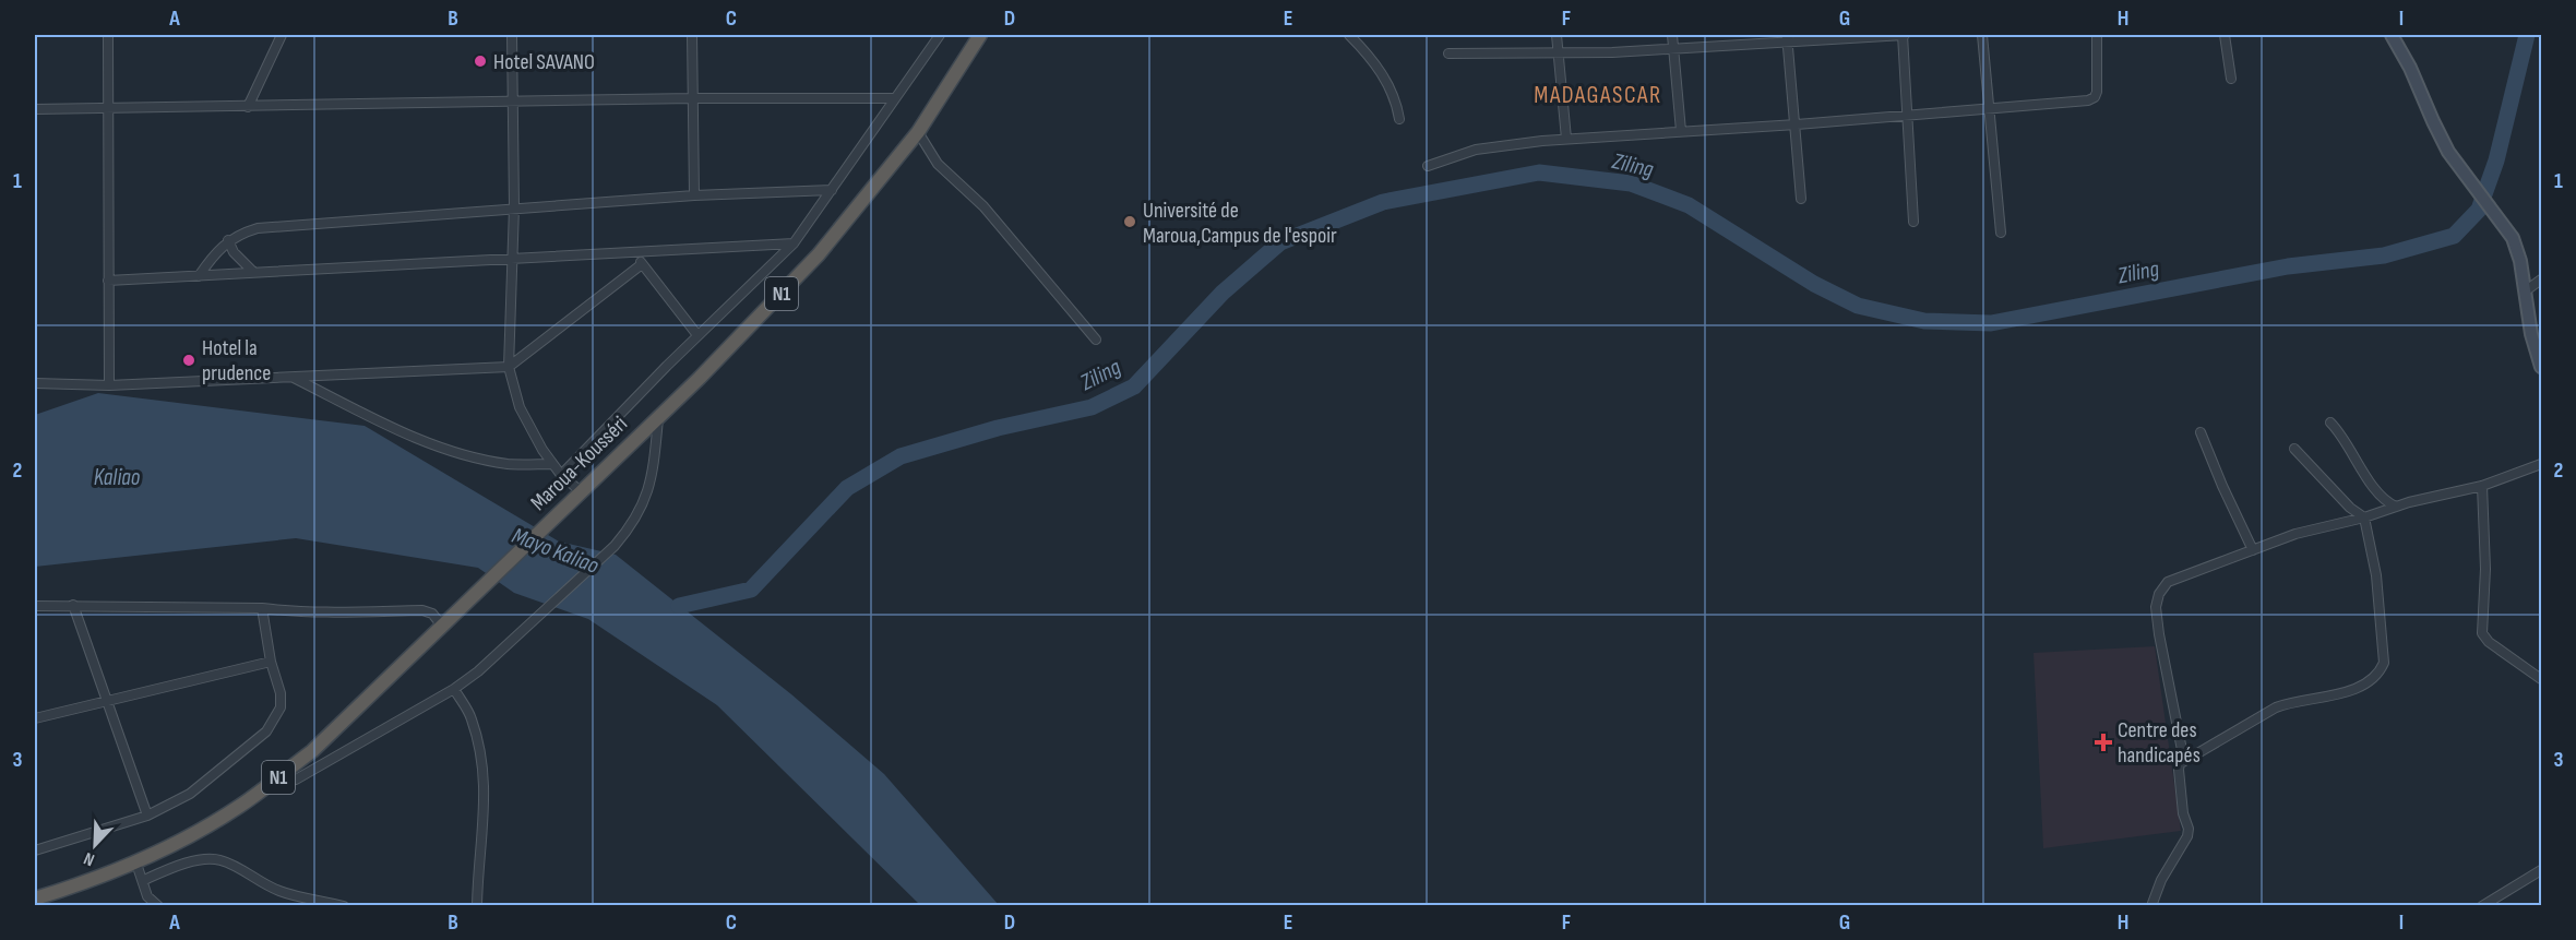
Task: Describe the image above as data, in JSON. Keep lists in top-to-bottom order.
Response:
{
  "streets": {
    "highway": ["N1", "Maroua-Kousséri"]
  },
  "districts": ["MADAGASCAR"],
  "water": ["Ziling", "Kaliao", "Mayo Kaliao"],
  "places": {
    "other": ["Hotel SAVANO", "Université de Maroua,Campus de l'espoir", "Hotel la prudence"],
    "health": ["Centre des handicapés"]
  },
  "north": "bottom left",
  "grid": {
    "columns": [
      "A",
      "B",
      "C",
      "D",
      "E",
      "F",
      "G",
      "H",
      "I"
    ],
    "rows": ["1", "2", "3"]
  }
}
